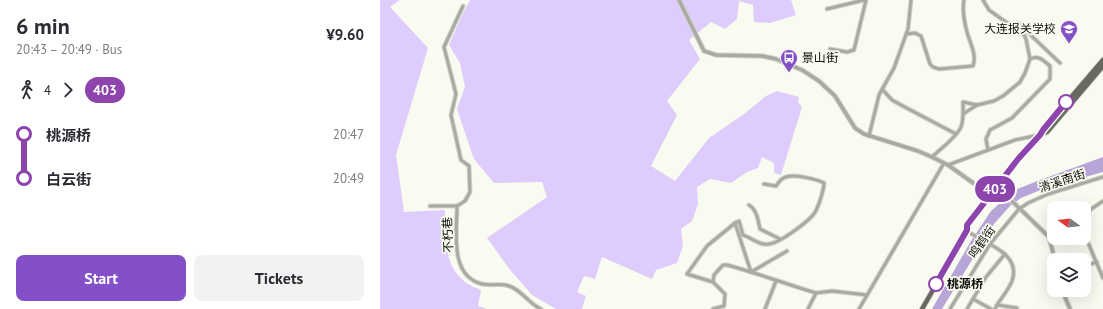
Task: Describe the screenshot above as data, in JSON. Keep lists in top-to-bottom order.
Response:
{
  "streets": {
    "street": ["清溪南街", "不朽巷", "鸣鹤街"]
  },
  "crossings": [
    ["清溪南街", "鸣鹤街"]
  ],
  "places": {
    "school or university": ["大连报关学校"],
    "bus stop": ["景山街"],
    "other": ["桃源桥"]
  },
  "lines": ["bus line 403"],
  "north": "left",
  "page": {
    "heading": ["6 min", "20:43 – 20:49 · Bus", "¥9.60"],
    "on_map": "403",
    "legs": ["4", "403"],
    "list": [
      {
        "name": "桃源桥",
        "value": "20:47"
      },
      {
        "name": "白云街",
        "value": "20:49"
      }
    ],
    "buttons": ["Start", "Tickets"]
  }
}
